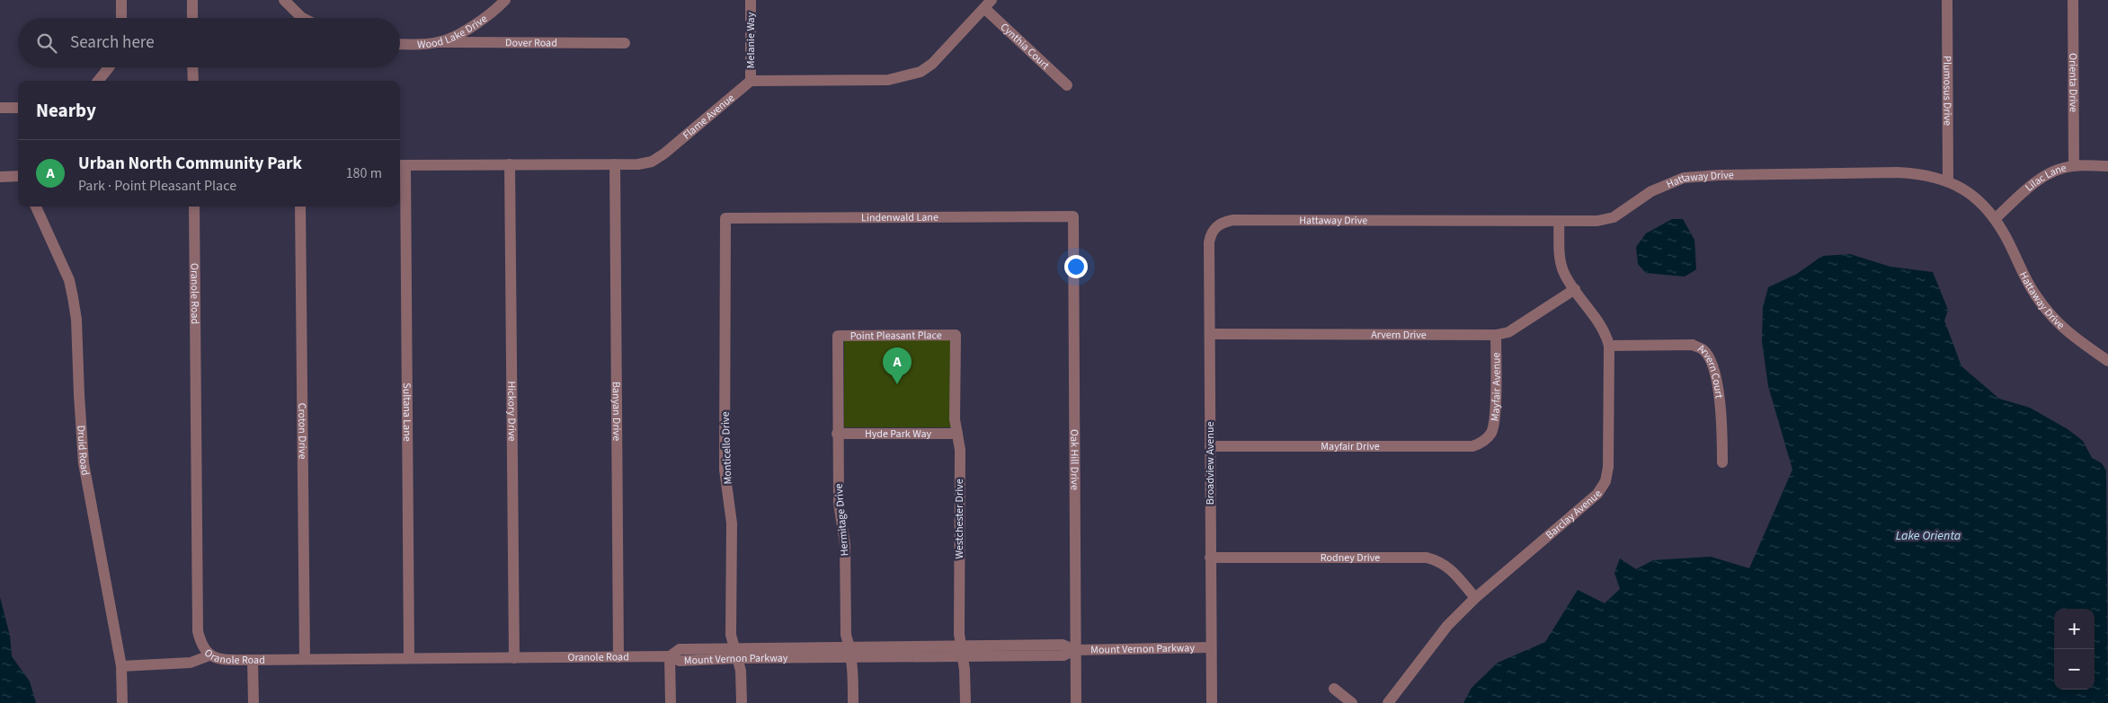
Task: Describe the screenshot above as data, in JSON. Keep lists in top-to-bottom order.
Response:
{
  "streets": {
    "street": [
      "Wood Lake Drive",
      "Melanie Way",
      "Dover Road",
      "Cynthia Court",
      "Orienta Drive",
      "Plumosus Drive",
      "Flame Avenue",
      "Lilac Lane",
      "Hattaway Drive",
      "Lindenwald Lane",
      "Oranole Road",
      "Arvern Drive",
      "Point Pleasant Place",
      "Arvern Court",
      "Mayfair Avenue",
      "Hickory Drive",
      "Banyan Drive",
      "Sultana Lane",
      "Croton Drive",
      "Hyde Park Way",
      "Mayfair Drive",
      "Monticello Drive",
      "Druid Road",
      "Oak Hill Drive",
      "Broadview Avenue",
      "Barclay Avenue",
      "Westchester Drive",
      "Hermitage Drive",
      "Rodney Drive",
      "Mount Vernon Parkway"
    ]
  },
  "crossings": [
    ["Wood Lake Drive", "Dover Road"],
    ["Melanie Way", "Flame Avenue"],
    ["Orienta Drive", "Lilac Lane"],
    ["Plumosus Drive", "Hattaway Drive"],
    ["Flame Avenue", "Hickory Drive"],
    ["Flame Avenue", "Banyan Drive"],
    ["Flame Avenue", "Sultana Lane"],
    ["Lilac Lane", "Hattaway Drive"],
    ["Hattaway Drive", "Broadview Avenue"],
    ["Hattaway Drive", "Barclay Avenue"],
    ["Lindenwald Lane", "Monticello Drive"],
    ["Lindenwald Lane", "Oak Hill Drive"],
    ["Oranole Road", "Hickory Drive"],
    ["Oranole Road", "Banyan Drive"],
    ["Oranole Road", "Sultana Lane"],
    ["Oranole Road", "Croton Drive"],
    ["Oranole Road", "Mount Vernon Parkway"],
    ["Arvern Drive", "Mayfair Avenue"],
    ["Arvern Drive", "Broadview Avenue"],
    ["Arvern Drive", "Barclay Avenue"],
    ["Point Pleasant Place", "Westchester Drive"],
    ["Point Pleasant Place", "Hermitage Drive"],
    ["Arvern Court", "Barclay Avenue"],
    ["Mayfair Avenue", "Mayfair Drive"],
    ["Hyde Park Way", "Westchester Drive"],
    ["Hyde Park Way", "Hermitage Drive"],
    ["Mayfair Drive", "Broadview Avenue"],
    ["Monticello Drive", "Mount Vernon Parkway"],
    ["Oak Hill Drive", "Mount Vernon Parkway"],
    ["Broadview Avenue", "Rodney Drive"],
    ["Broadview Avenue", "Mount Vernon Parkway"],
    ["Barclay Avenue", "Rodney Drive"],
    ["Westchester Drive", "Mount Vernon Parkway"],
    ["Hermitage Drive", "Mount Vernon Parkway"]
  ],
  "water": ["Lake Orienta"],
  "page": {
    "search": "Search here",
    "heading": "Nearby",
    "list": [
      {
        "mark": "A",
        "name": "Urban North Community Park",
        "note": "Park · Point Pleasant Place",
        "value": "180 m"
      }
    ],
    "pins": "A",
    "map_buttons": ["+", "−"]
  }
}
